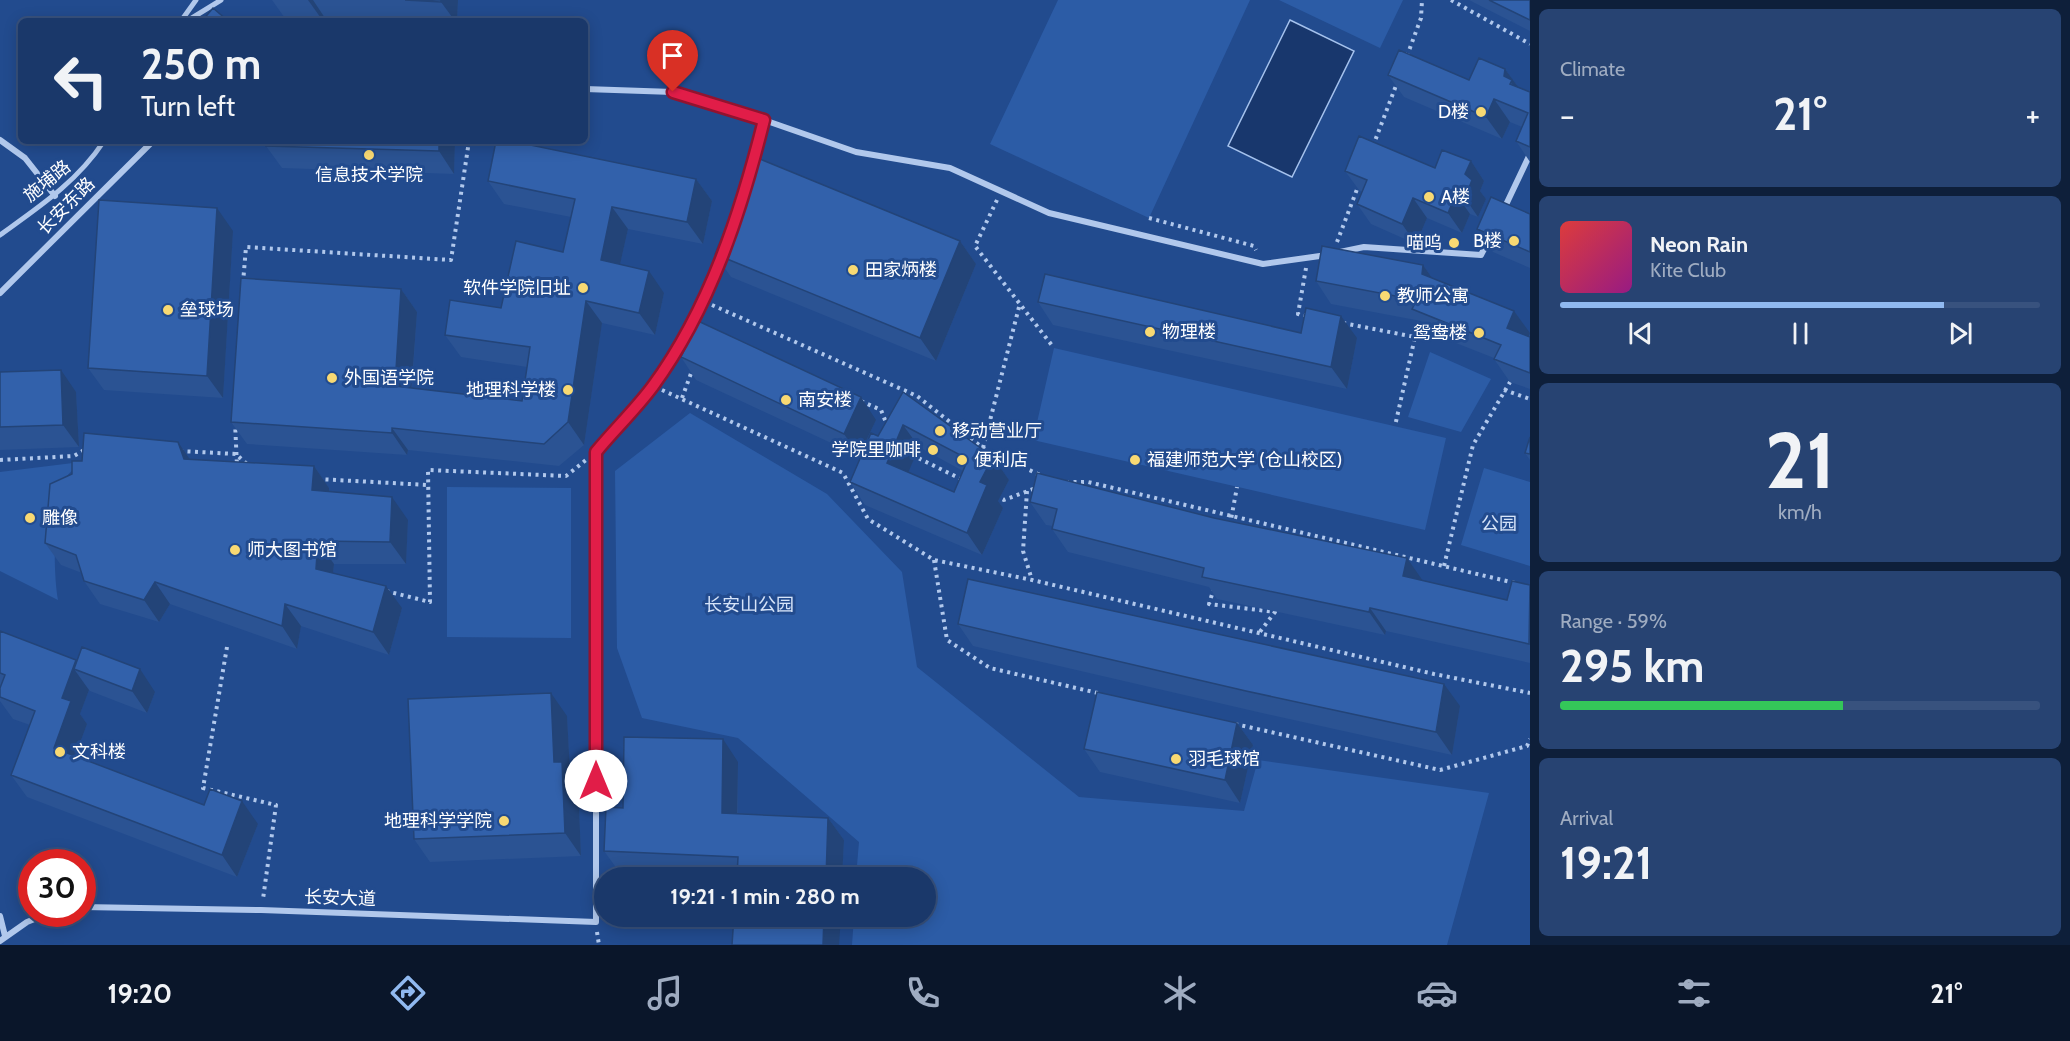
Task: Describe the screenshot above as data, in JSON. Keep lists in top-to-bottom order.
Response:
{
  "streets": {
    "street": ["施埔路", "长安东路", "长安大道"]
  },
  "parks": ["公园", "长安山公园"],
  "places": [
    "D楼",
    "信息技术学院",
    "A楼",
    "B楼",
    "喵呜",
    "田家炳楼",
    "软件学院旧址",
    "教师公寓",
    "垒球场",
    "物理楼",
    "鸳鸯楼",
    "外国语学院",
    "地理科学楼",
    "南安楼",
    "移动营业厅",
    "学院里咖啡",
    "便利店",
    "福建师范大学 (仓山校区)",
    "雕像",
    "师大图书馆",
    "文科楼",
    "羽毛球馆",
    "地理科学学院"
  ],
  "page": {
    "tile": [
      "Climate",
      ["21", "km/h"],
      ["Range · 59%", "295 km"],
      ["Arrival", "19:21"]
    ],
    "turn": ["250 m", "Turn left"],
    "heat": ["−", "21°", "+"],
    "song": ["Neon Rain", "Kite Club"],
    "limit": "30",
    "trip": "19:21 · 1 min · 280 m",
    "tabs": ["19:20", "21°"]
  }
}
